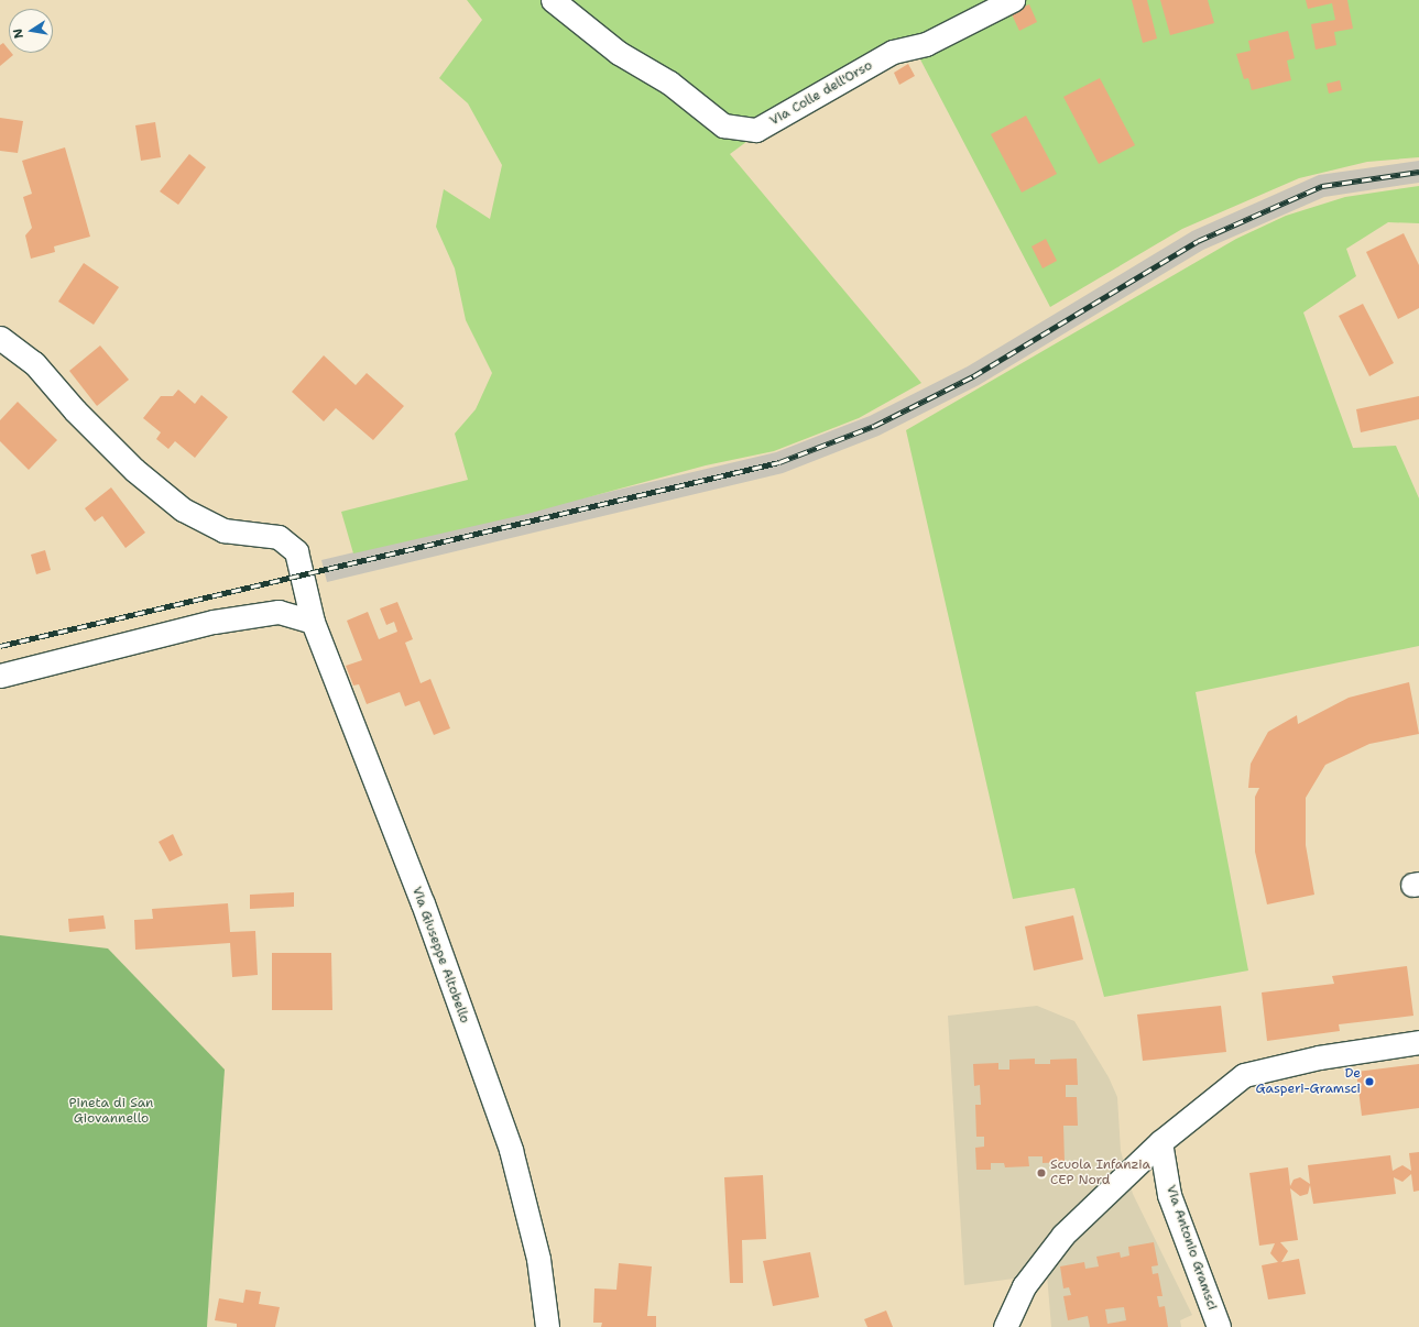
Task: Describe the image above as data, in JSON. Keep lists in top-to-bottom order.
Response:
{
  "streets": {
    "street": ["Via Colle dell'Orso", "Via Giuseppe Altobello", "Via Antonio Gramsci"]
  },
  "parks": ["Pineta di San Giovannello"],
  "places": ["De Gasperi-Gramsci", "Scuola Infanzia CEP Nord"],
  "north": "left"
}
